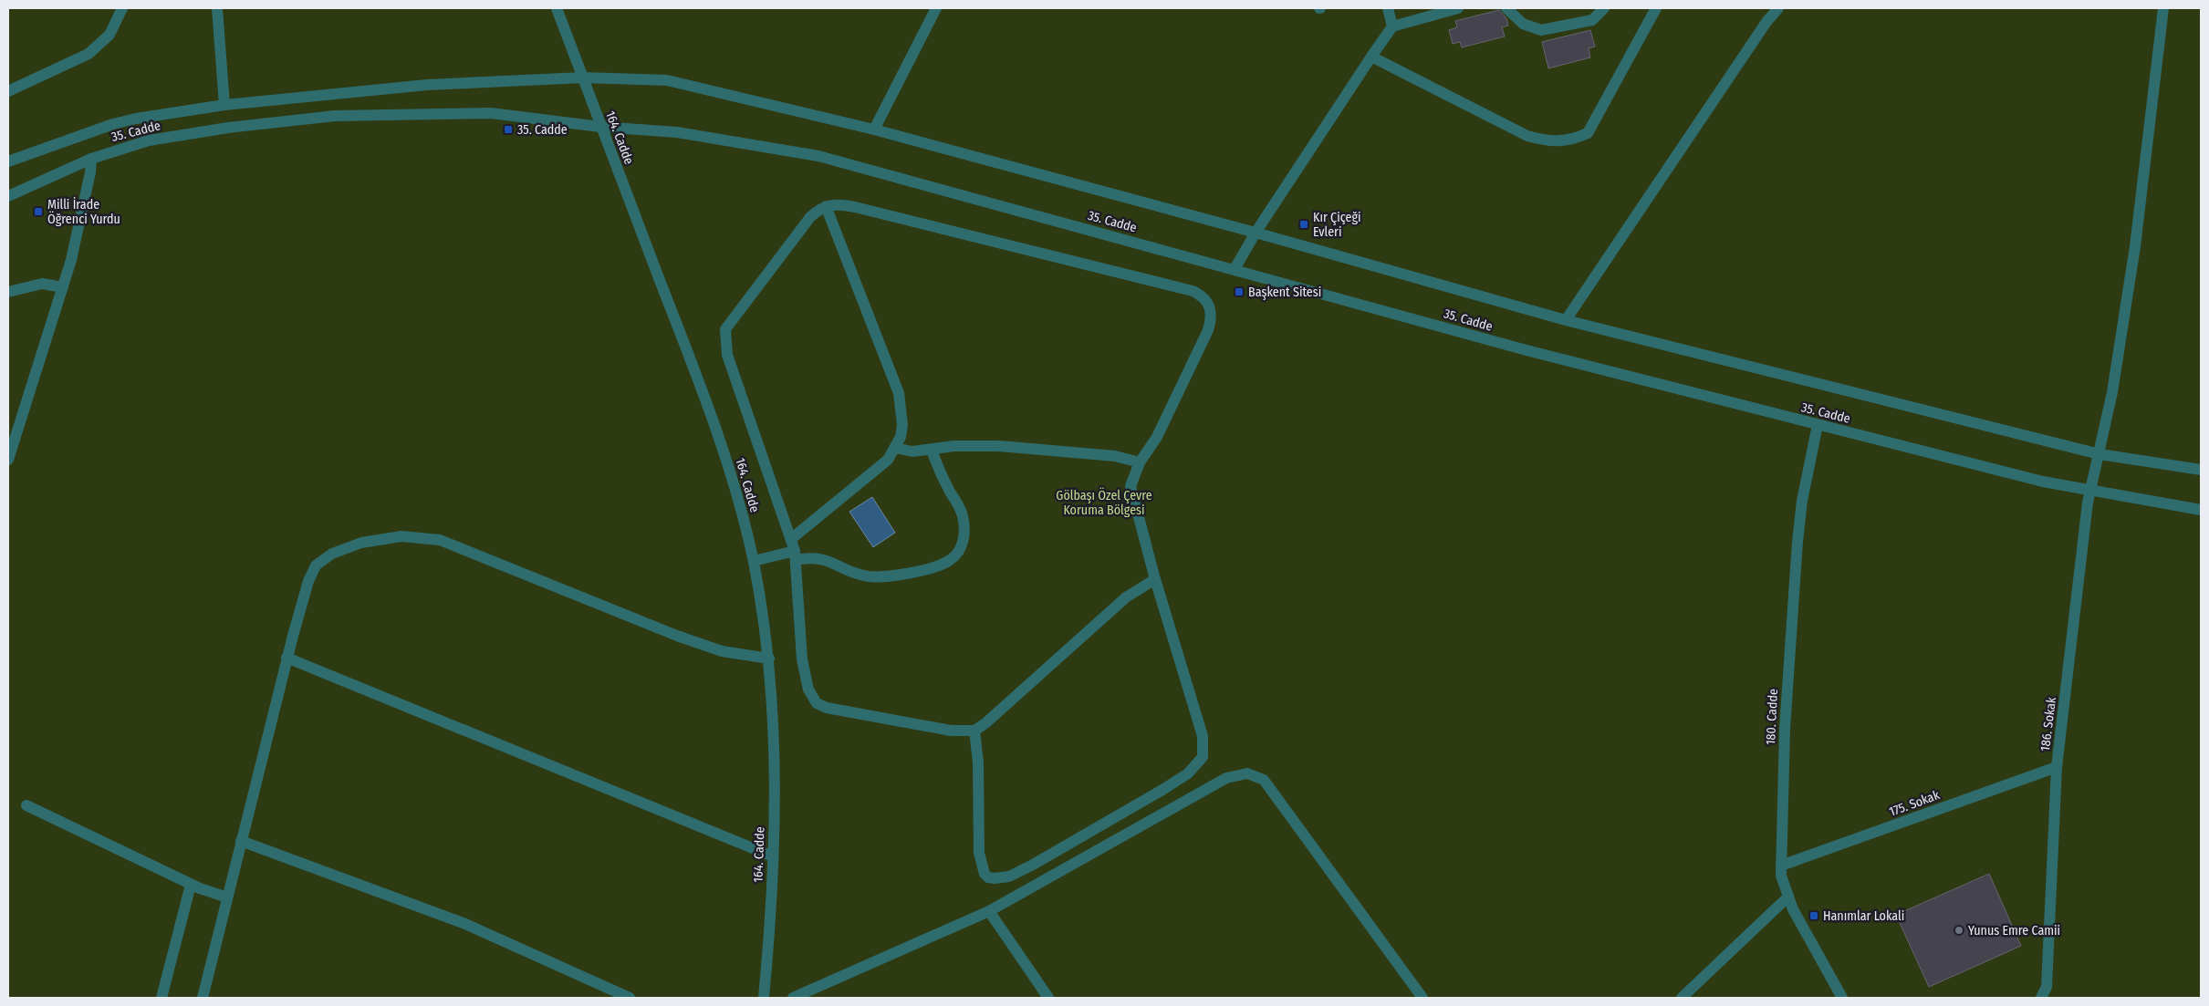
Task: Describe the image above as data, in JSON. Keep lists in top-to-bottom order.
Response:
{
  "streets": {
    "street": [
      "35. Cadde",
      "164. Cadde",
      "180. Cadde",
      "186. Sokak",
      "175. Sokak"
    ]
  },
  "crossings": [
    ["35. Cadde", "164. Cadde"],
    ["35. Cadde", "180. Cadde"],
    ["35. Cadde", "186. Sokak"],
    ["180. Cadde", "175. Sokak"],
    ["186. Sokak", "175. Sokak"]
  ],
  "parks": ["Gölbaşı Özel Çevre Koruma Bölgesi"],
  "places": {
    "transit": [
      "35. Cadde",
      "Milli İrade Öğrenci Yurdu",
      "Kır Çiçeği Evleri",
      "Başkent Sitesi",
      "Hanımlar Lokali"
    ],
    "other": ["Yunus Emre Camii"]
  }
}
